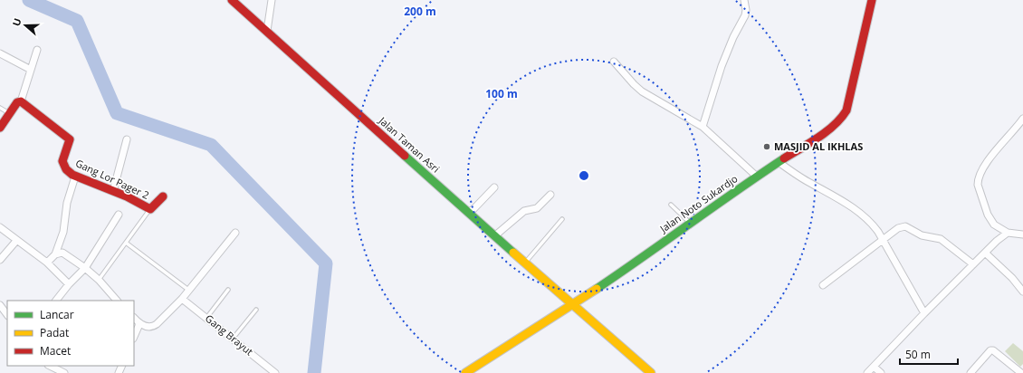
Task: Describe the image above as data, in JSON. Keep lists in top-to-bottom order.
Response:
{
  "streets": {
    "street": [
      "Jalan Taman Asri",
      "Gang Lor Pager 2",
      "Jalan Noto Sukardjo",
      "Gang Brayut"
    ]
  },
  "crossings": [
    ["Jalan Taman Asri", "Jalan Noto Sukardjo"]
  ],
  "places": ["MASJID AL IKHLAS"],
  "legend": ["Lancar", "Padat", "Macet"],
  "scale_bar": "50 m",
  "north": "left",
  "rings": ["200 m", "100 m"]
}
